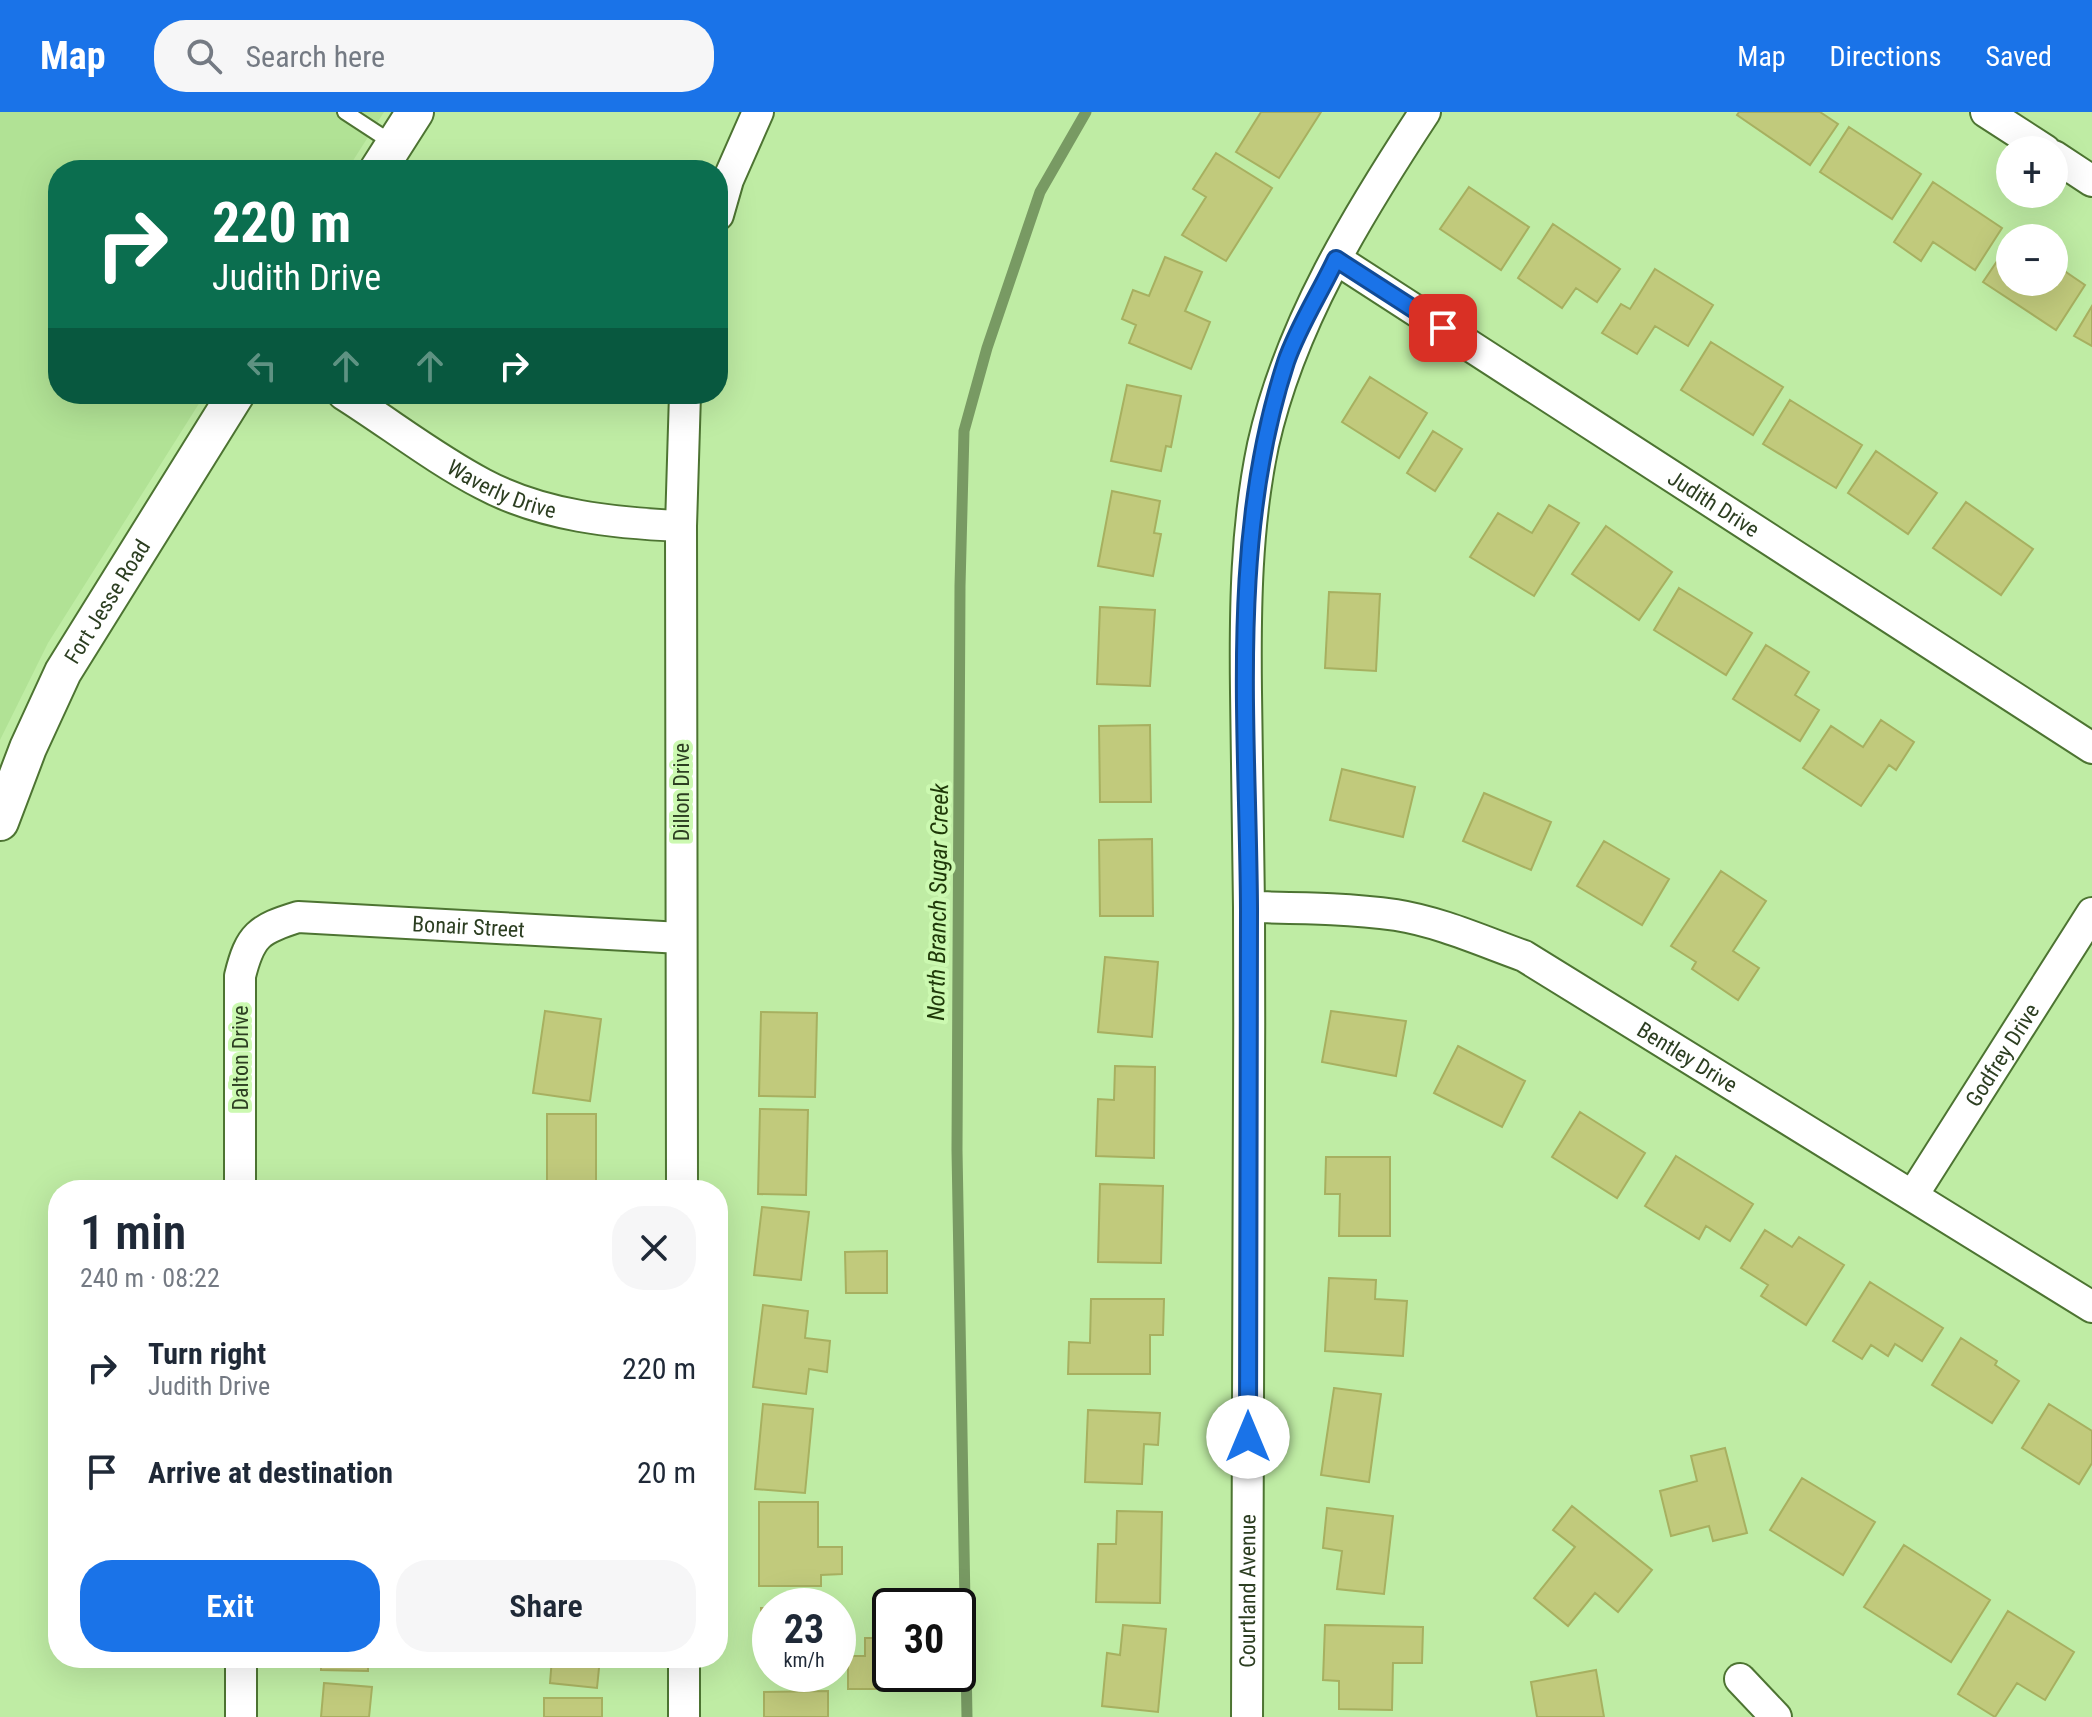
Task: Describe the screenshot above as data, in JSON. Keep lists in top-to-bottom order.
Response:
{
  "streets": {
    "street": [
      "Waverly Drive",
      "Judith Drive",
      "Fort Jesse Road",
      "Dillon Drive",
      "Bonair Street",
      "Godfrey Drive",
      "Bentley Drive",
      "Dalton Drive",
      "Courtland Avenue"
    ]
  },
  "crossings": [
    ["Waverly Drive", "Dillon Drive"],
    ["Judith Drive", "Courtland Avenue"],
    ["Dillon Drive", "Bonair Street"],
    ["Bonair Street", "Dalton Drive"],
    ["Godfrey Drive", "Bentley Drive"],
    ["Bentley Drive", "Courtland Avenue"]
  ],
  "water": ["North Branch Sugar Creek"],
  "page": {
    "header": "Map",
    "search": "Search here",
    "nav": ["Map", "Directions", "Saved"],
    "map_buttons": ["+", "−"],
    "turn": ["220 m", "Judith Drive"],
    "heading": ["1 min", "240 m · 08:22"],
    "list": [
      {
        "name": "Turn right",
        "note": "Judith Drive",
        "value": "220 m"
      },
      {
        "name": "Arrive at destination",
        "value": "20 m"
      }
    ],
    "buttons": ["Exit", "Share"],
    "speed": "23 km/h",
    "limit": "30"
  }
}
